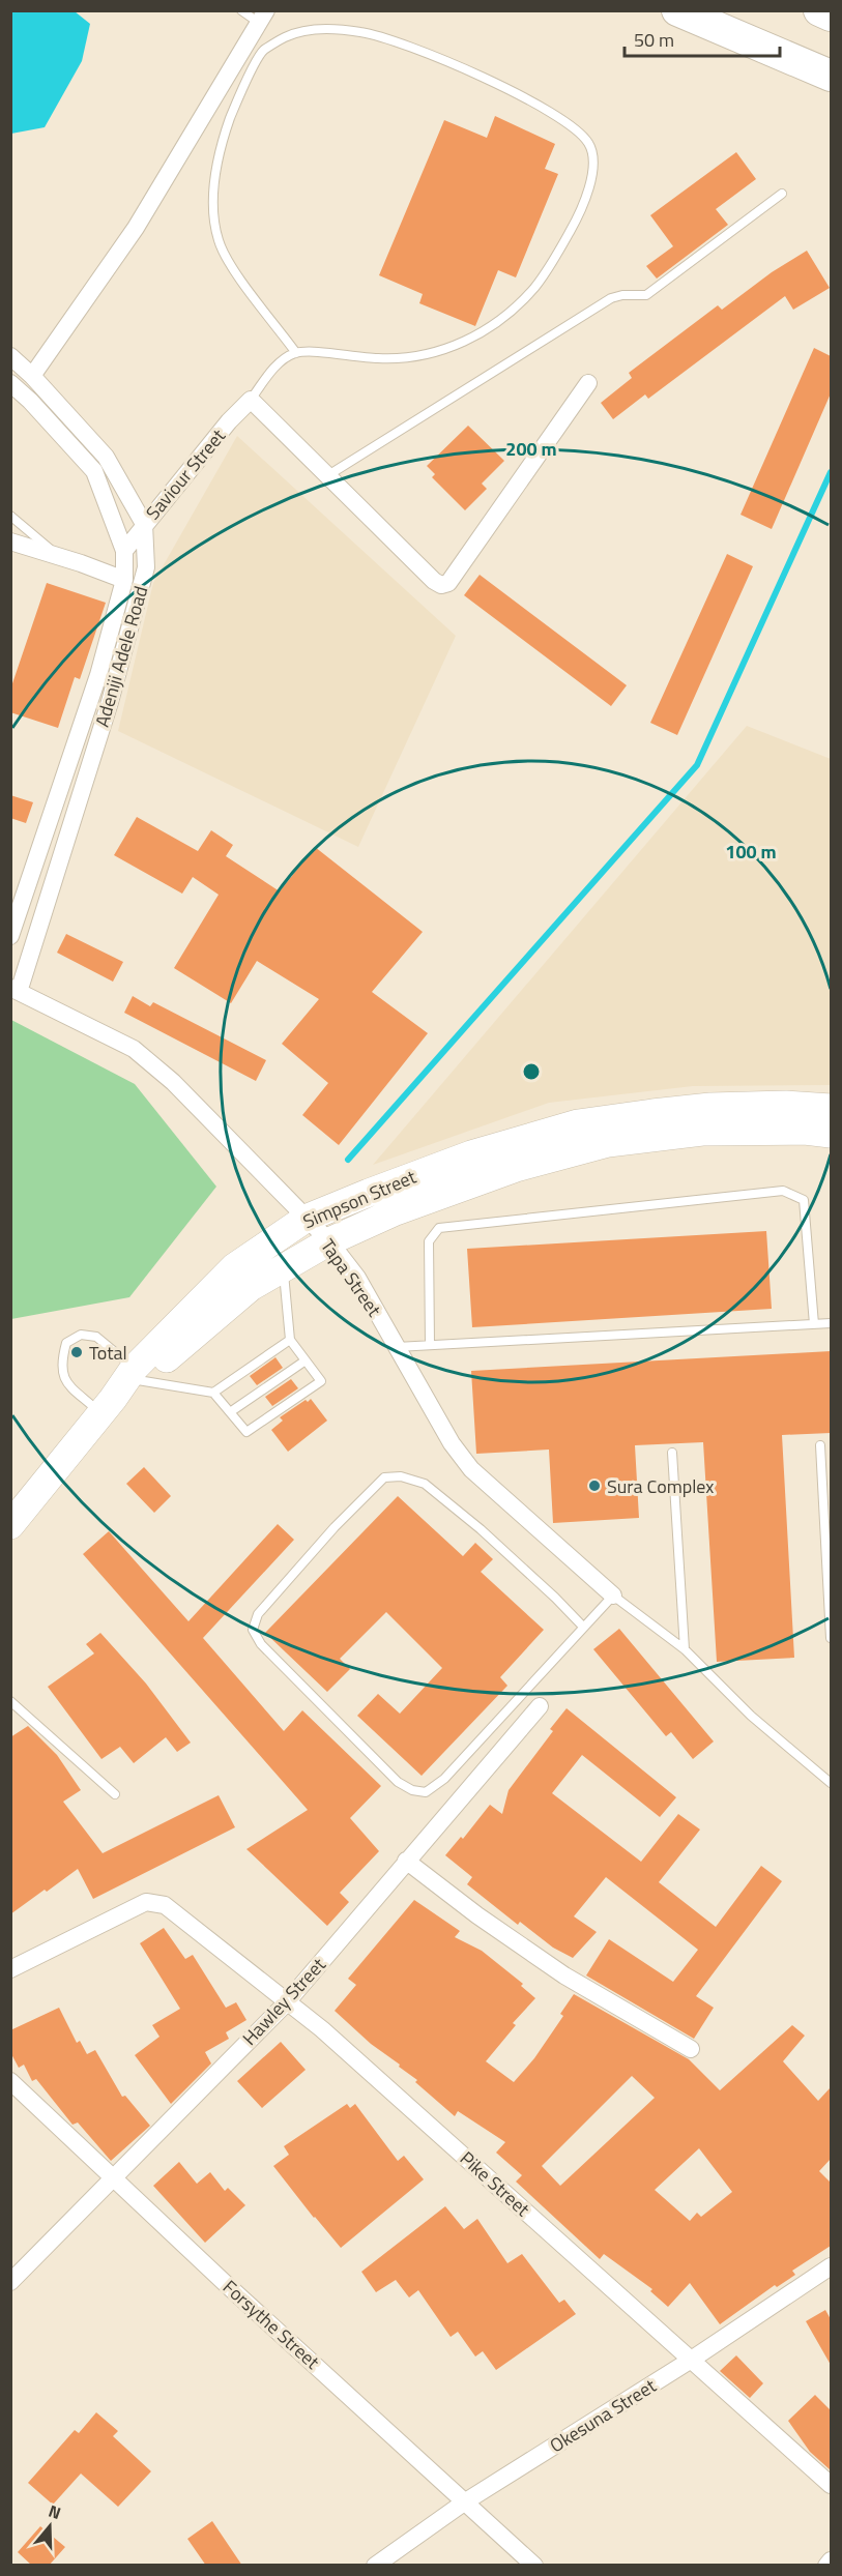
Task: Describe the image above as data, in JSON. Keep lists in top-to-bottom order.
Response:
{
  "streets": {
    "main road": ["Simpson Street"],
    "street": [
      "Saviour Street",
      "Adeniji Adele Road",
      "Tapa Street",
      "Hawley Street",
      "Pike Street",
      "Forsythe Street",
      "Okesuna Street"
    ]
  },
  "crossings": [
    ["Saviour Street", "Adeniji Adele Road"],
    ["Adeniji Adele Road", "Tapa Street"],
    ["Simpson Street", "Tapa Street"],
    ["Hawley Street", "Pike Street"],
    ["Hawley Street", "Forsythe Street"],
    ["Pike Street", "Okesuna Street"],
    ["Forsythe Street", "Okesuna Street"]
  ],
  "places": ["Total", "Sura Complex"],
  "scale_bar": "50 m",
  "north": "top",
  "rings": ["200 m", "100 m"]
}
